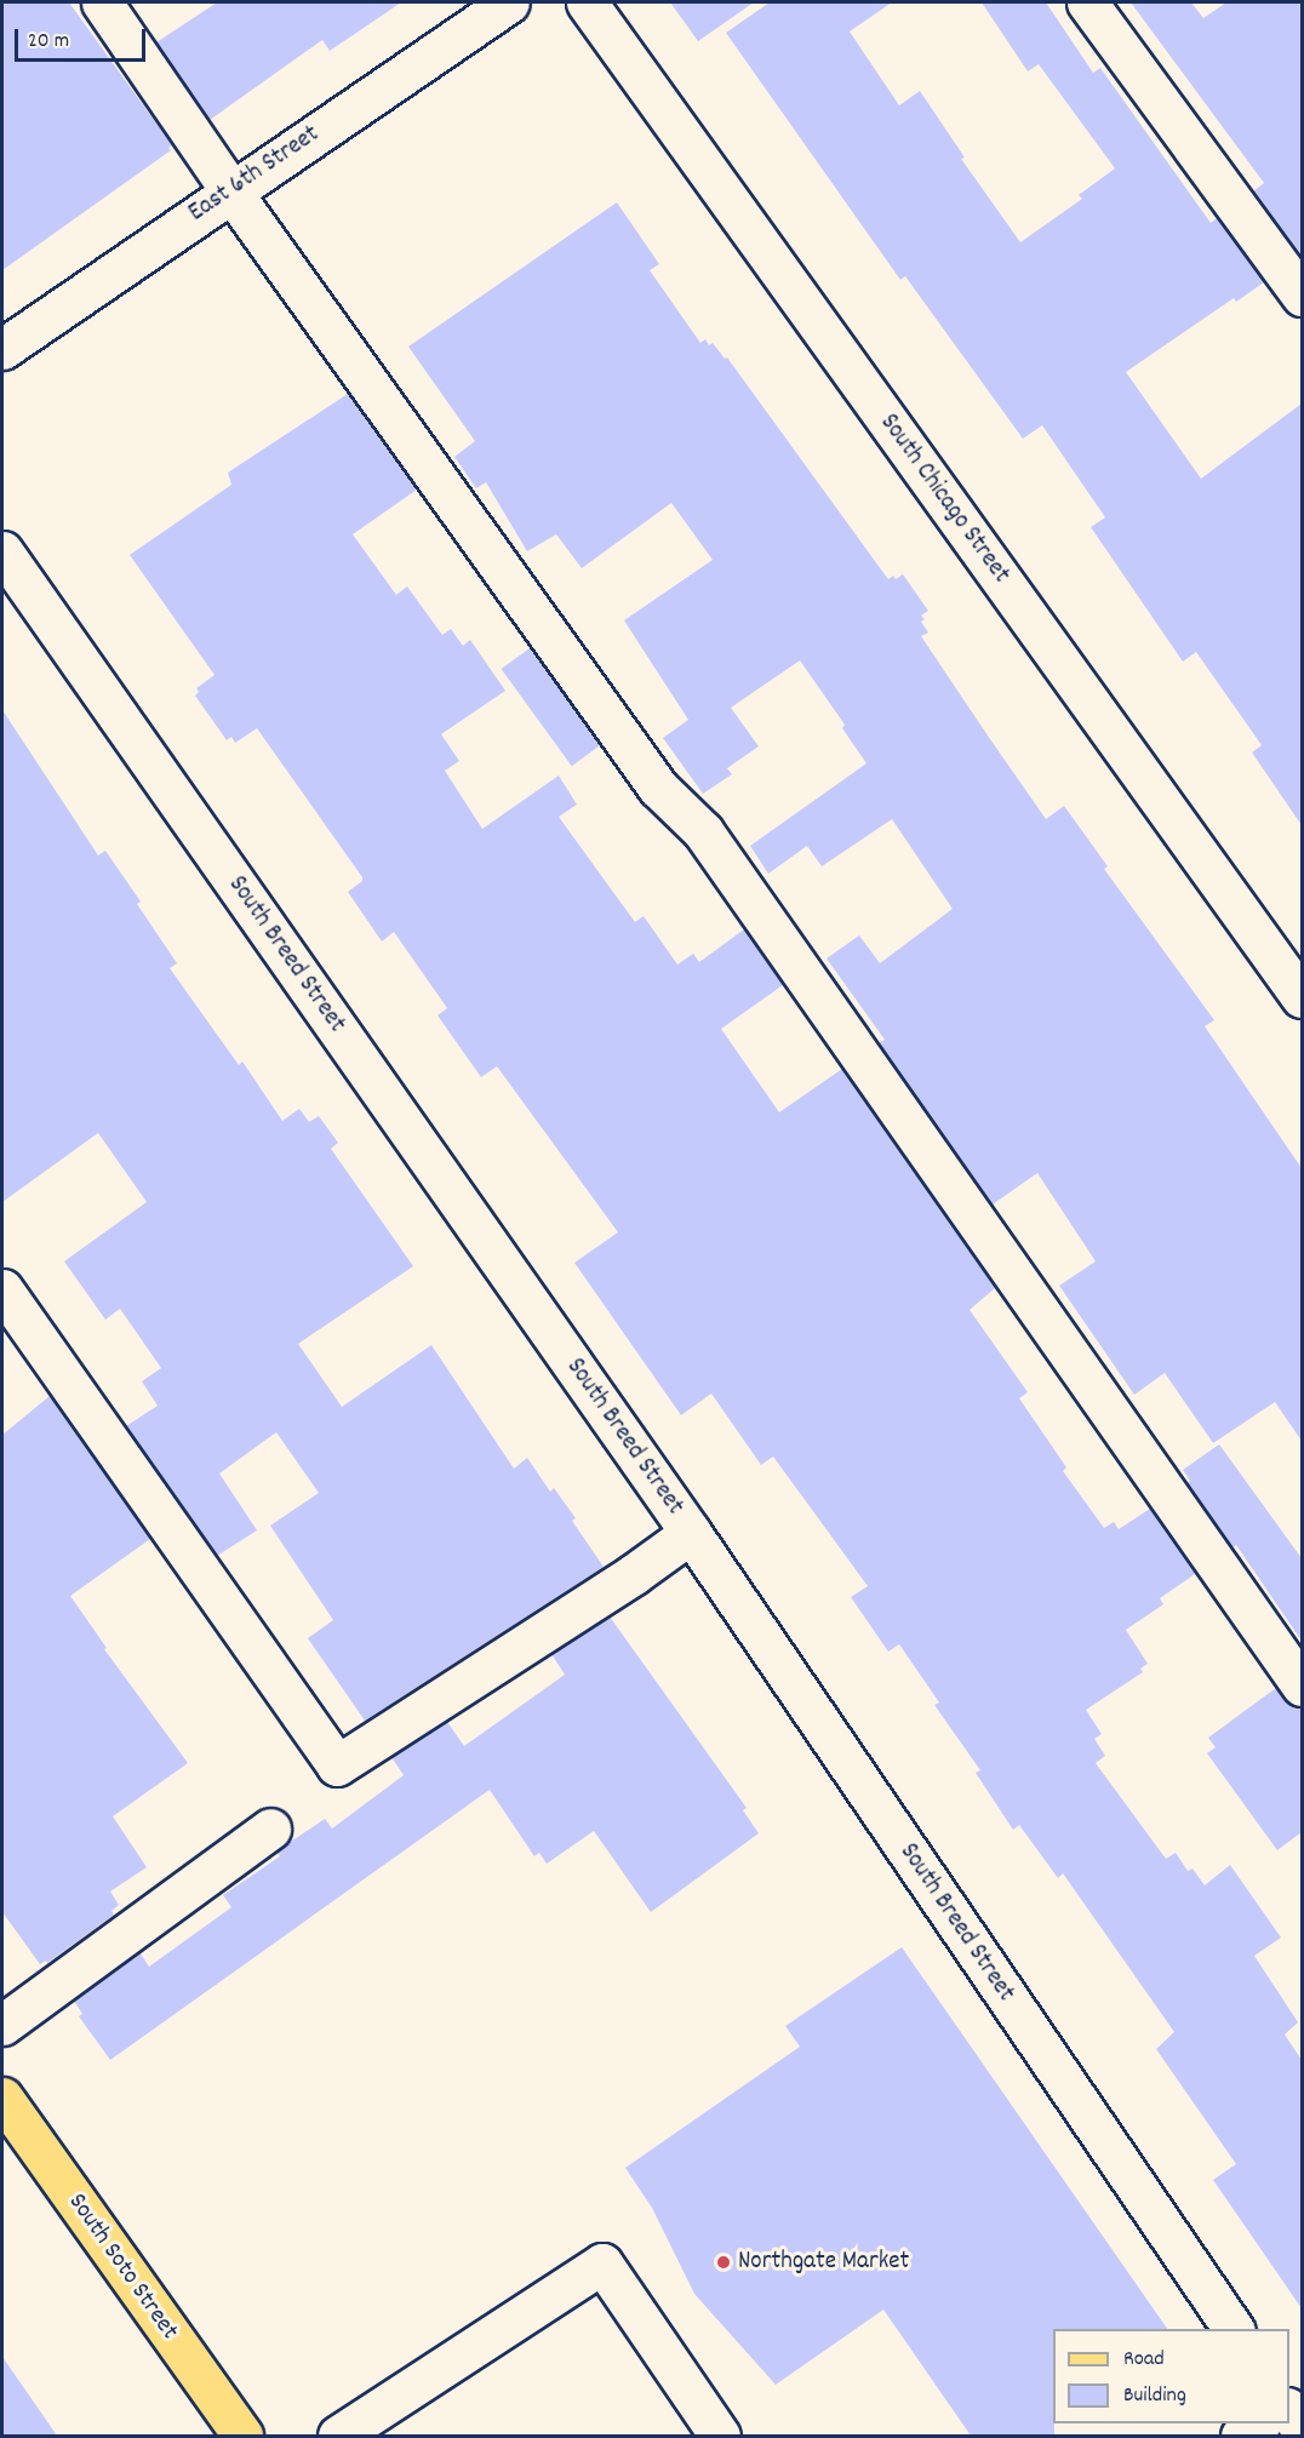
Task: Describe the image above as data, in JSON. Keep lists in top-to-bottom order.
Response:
{
  "streets": {
    "main road": ["South Soto Street"],
    "street": ["East 6th Street", "South Chicago Street", "South Breed Street"]
  },
  "places": ["Northgate Market"],
  "legend": ["Road", "Building"],
  "scale_bar": "20 m"
}
